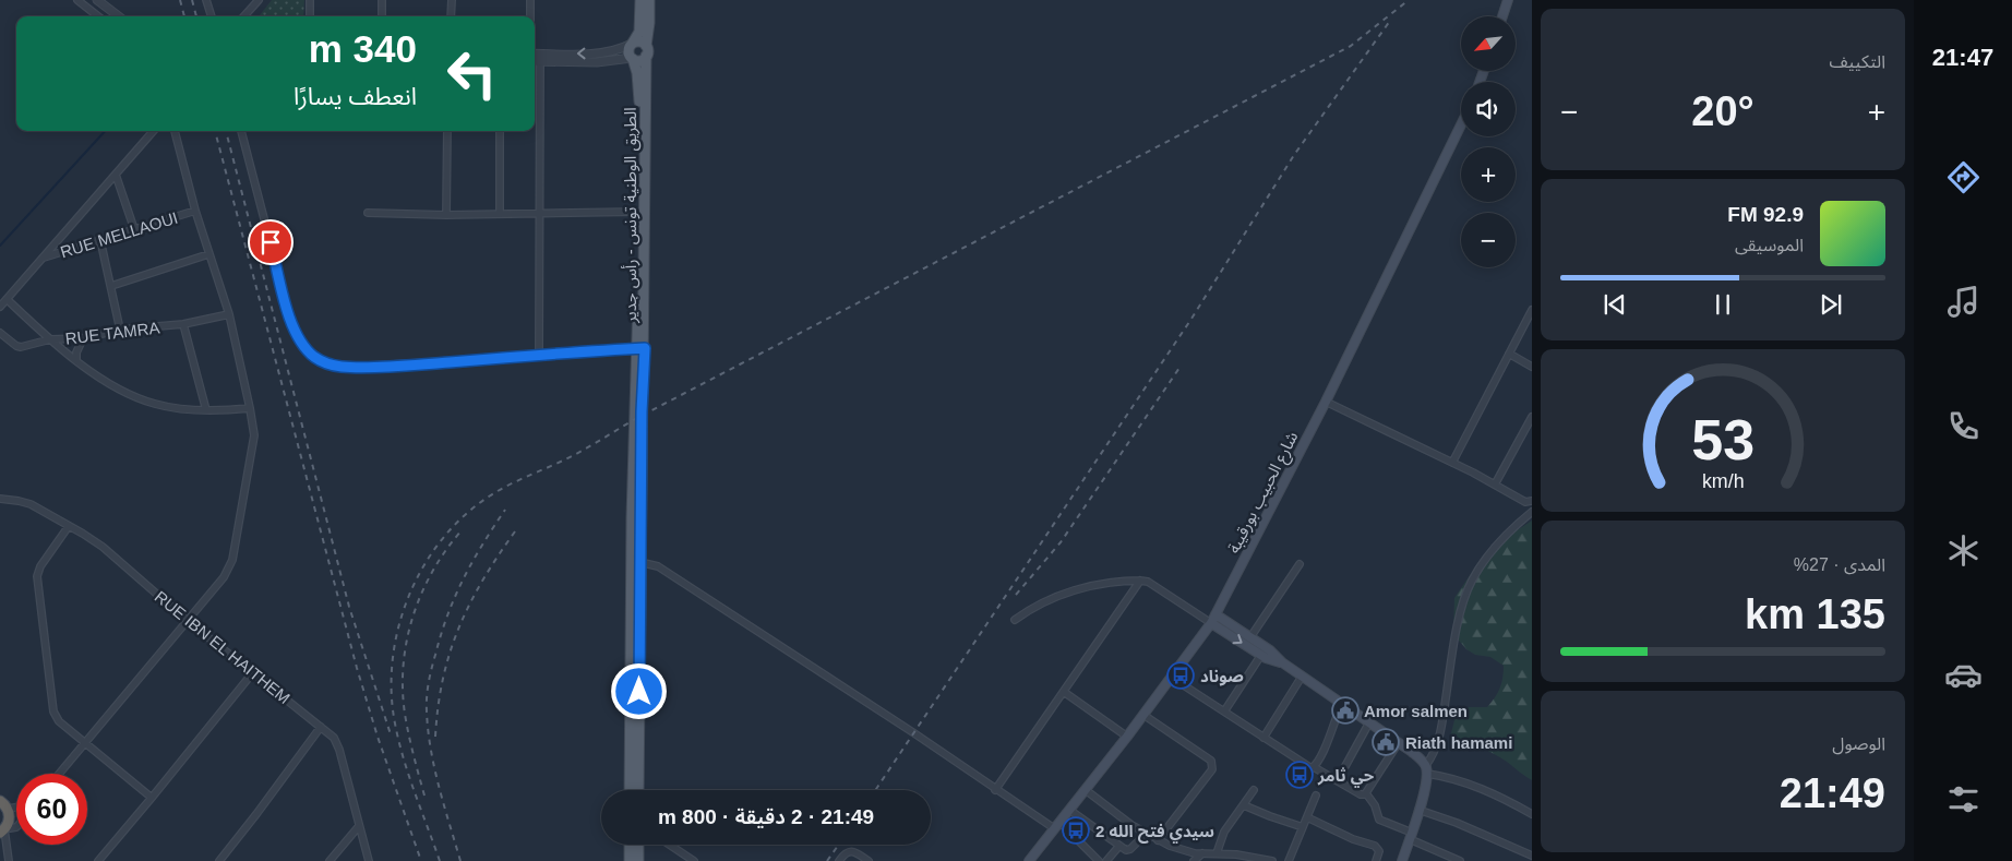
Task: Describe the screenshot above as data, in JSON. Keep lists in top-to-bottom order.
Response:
{
  "streets": {
    "main road": ["الطريق الوطنية تونس - رأس جدير", "شارع الحبيب بورقيبة"],
    "street": ["RUE MELLAOUI", "RUE TAMRA", "RUE IBN EL HAITHEM"]
  },
  "places": {
    "bus stop": ["صوناد", "حي ثامر", "2 سيدي فتح الله"],
    "public building": ["Amor salmen", "Riath hamami"]
  },
  "north": "bottom left",
  "page": {
    "tabs": "21:47",
    "tile": [
      "التكييف",
      ["المدى · 27%", "135 km"],
      ["الوصول", "21:49"]
    ],
    "map_buttons": ["+", "−"],
    "turn": ["340 m", "انعطف يسارًا"],
    "heat": ["−", "20°", "+"],
    "song": ["92.9 FM", "الموسيقى"],
    "limit": "60",
    "trip": "21:49 · 2 دقيقة · 800 m",
    "gauge": ["53", "km/h"]
  }
}
